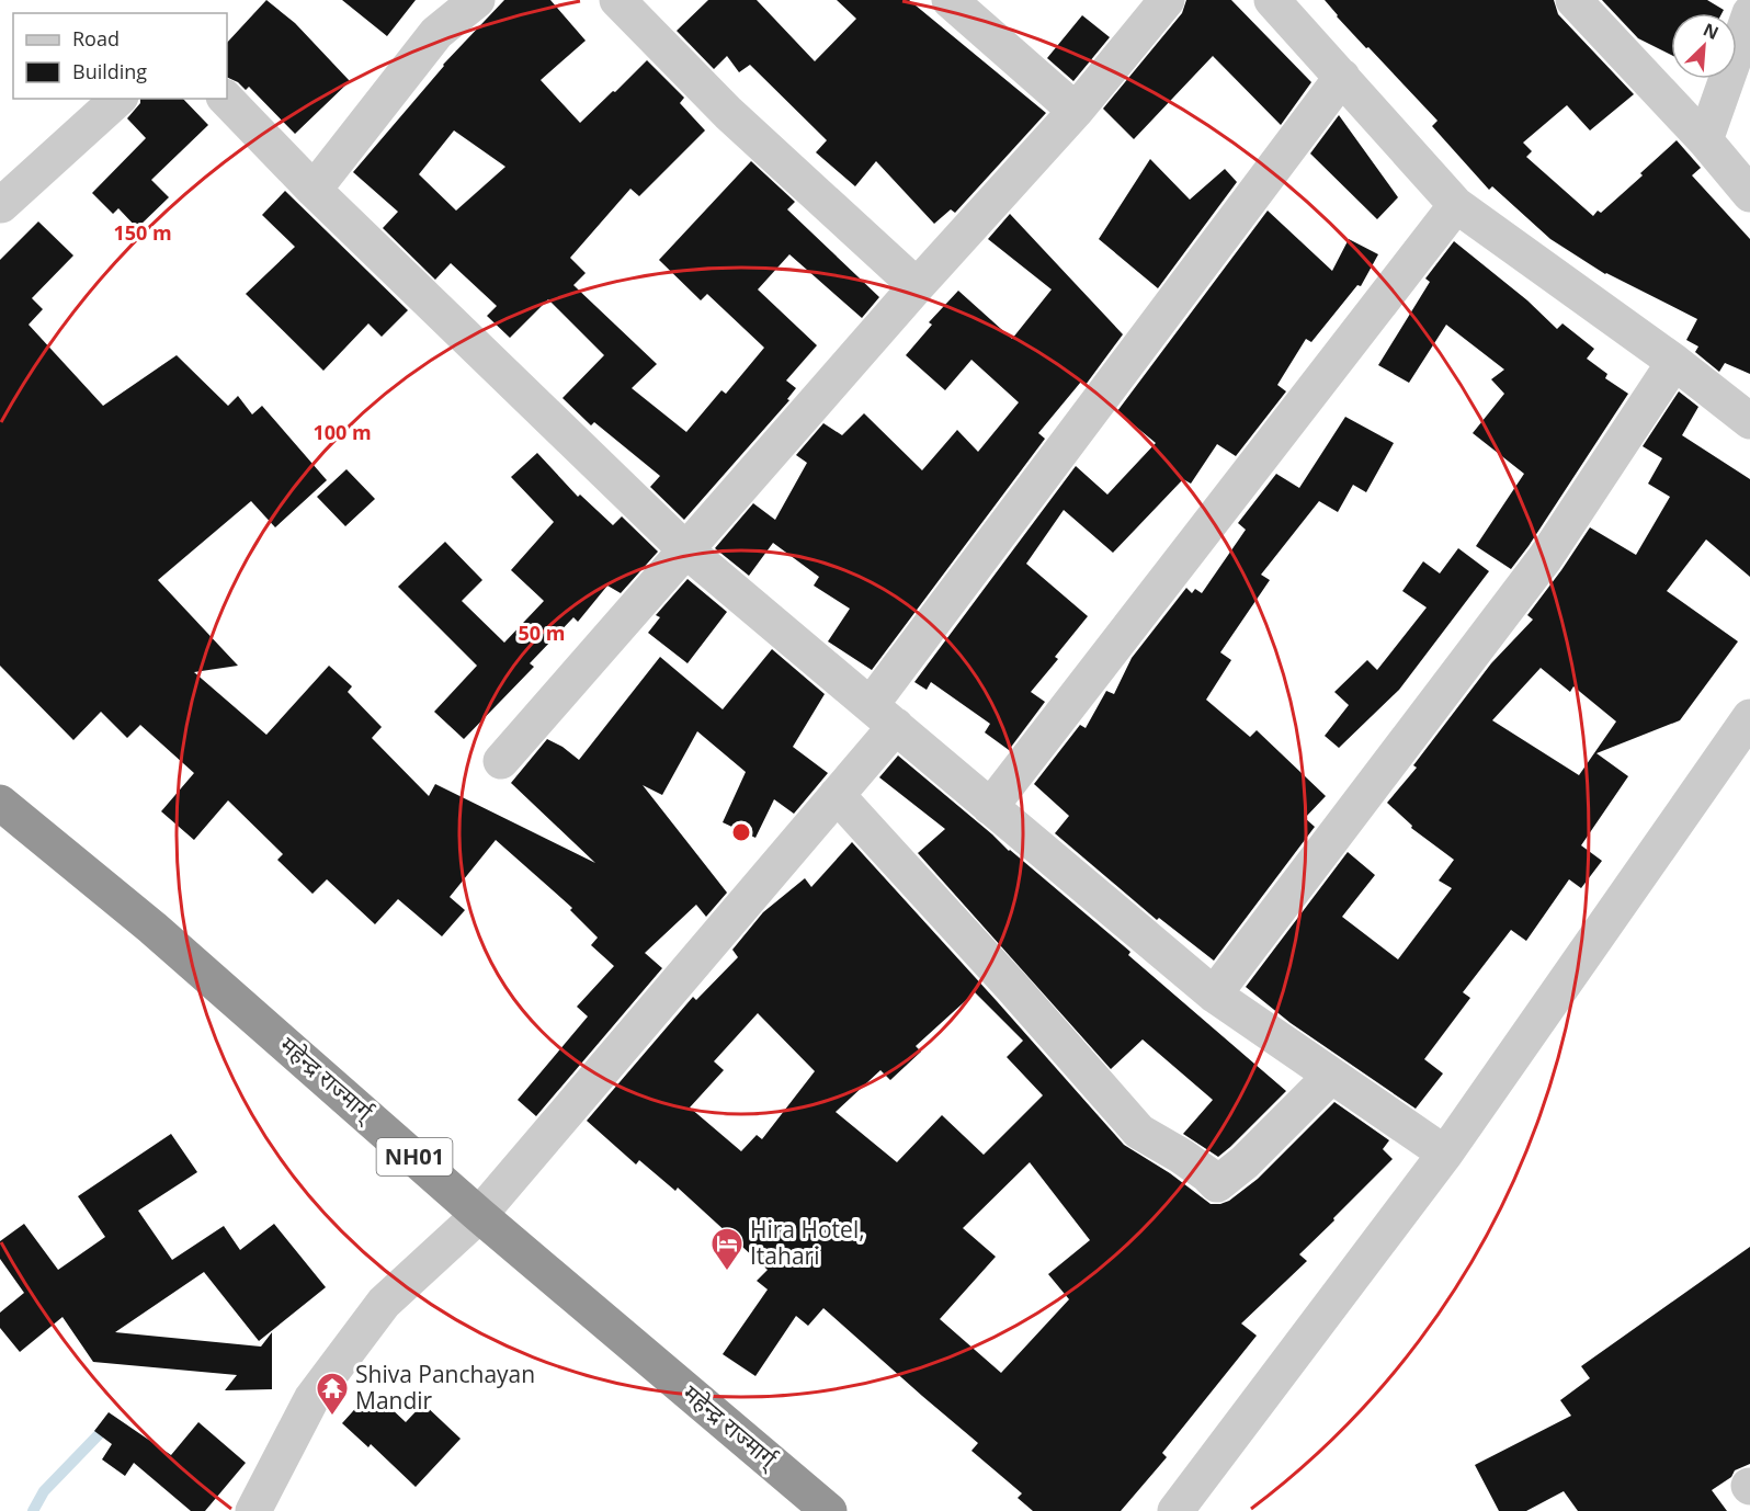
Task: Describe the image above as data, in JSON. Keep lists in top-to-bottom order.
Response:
{
  "streets": {
    "highway": ["महेन्द्र राज्मार्ग्", "NH01"]
  },
  "places": {
    "hotel": ["Hira Hotel, Itahari"],
    "temple": ["Shiva Panchayan Mandir"]
  },
  "legend": ["Road", "Building"],
  "north": "top right",
  "rings": ["150 m", "100 m", "50 m"]
}
